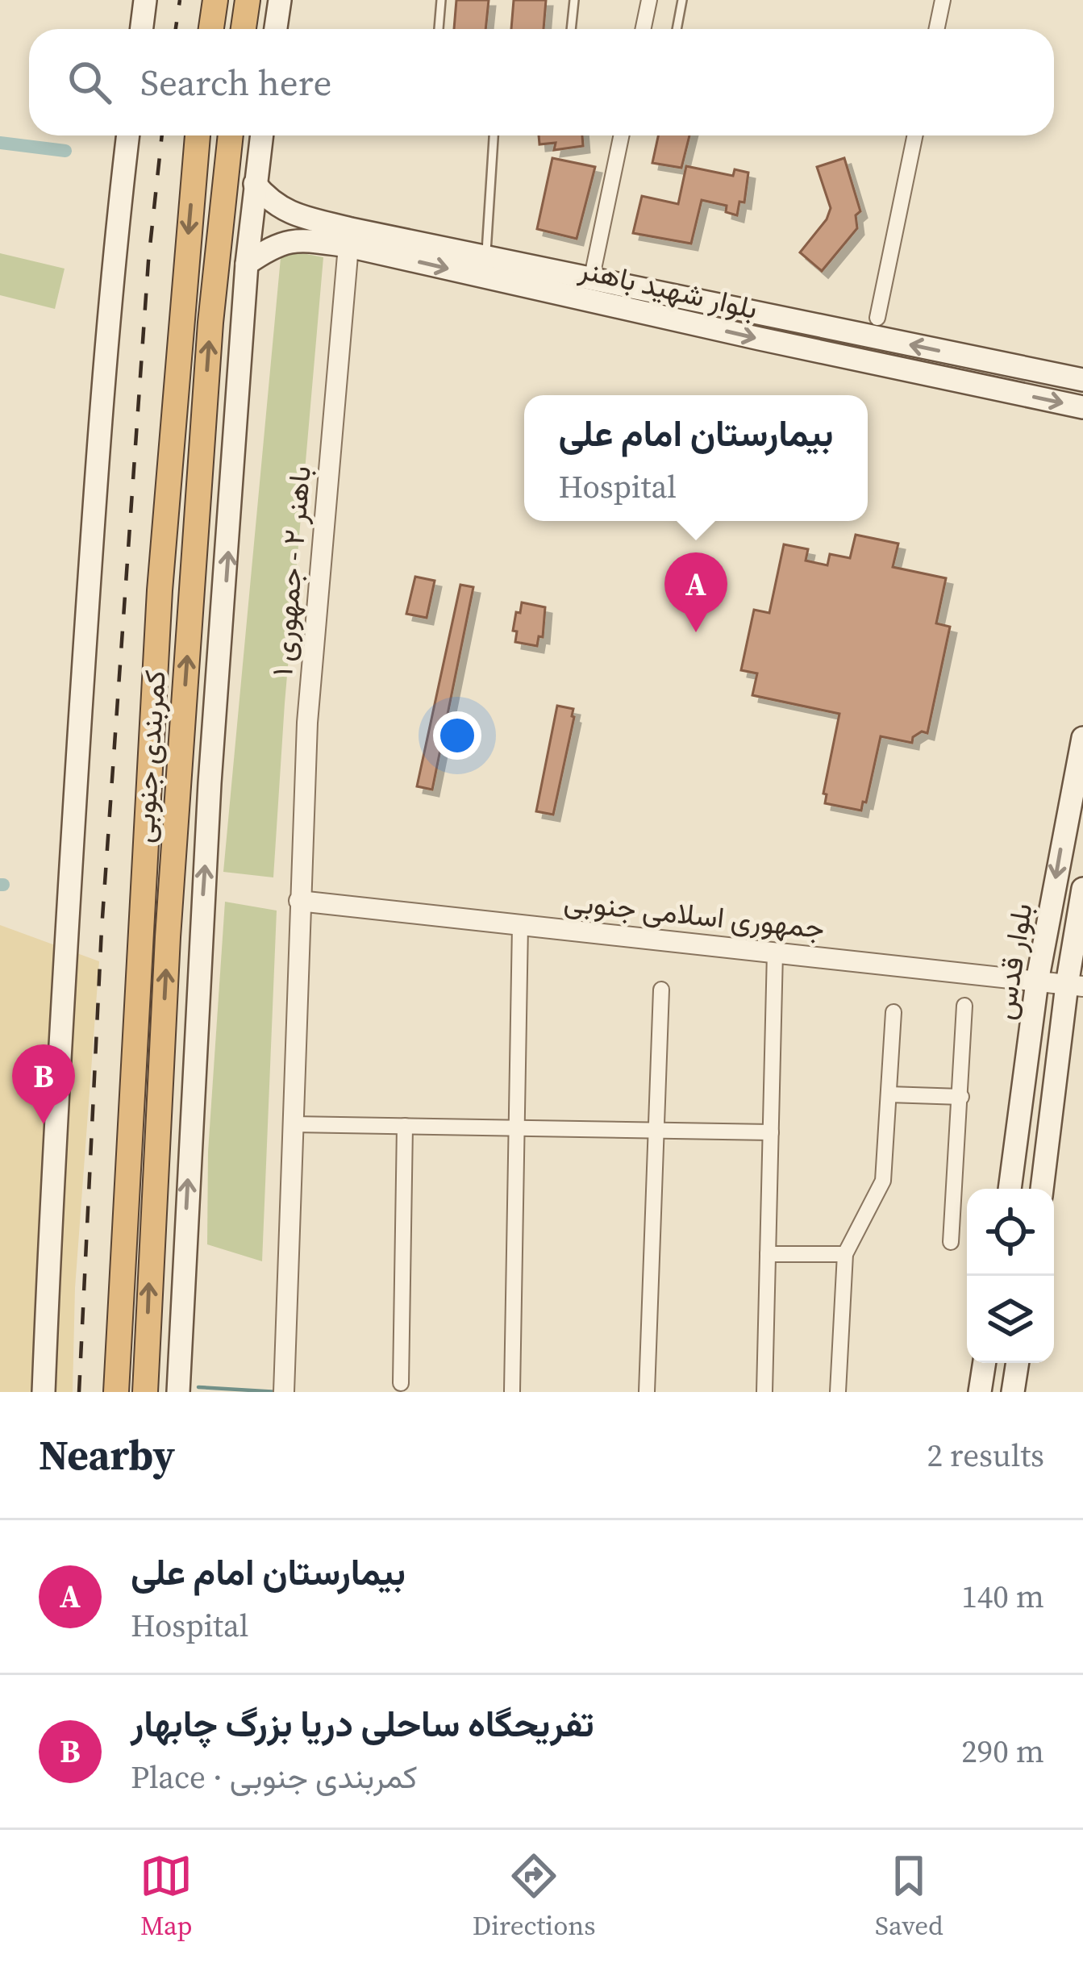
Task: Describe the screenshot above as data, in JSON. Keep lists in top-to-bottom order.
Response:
{
  "streets": {
    "highway": ["کمربندی جنوبی"],
    "main road": ["بلوار شهید باهنر", "بلوار قدس"],
    "street": ["باهنر ۲ - جمهوری ۱", "جمهوری اسلامی جنوبی"]
  },
  "crossings": [
    ["بلوار شهید باهنر", "باهنر ۲ - جمهوری ۱"],
    ["باهنر ۲ - جمهوری ۱", "جمهوری اسلامی جنوبی"],
    ["جمهوری اسلامی جنوبی", "بلوار قدس"]
  ],
  "page": {
    "search": "Search here",
    "popup": ["بیمارستان امام علی", "Hospital"],
    "pins": ["A", "B"],
    "heading": ["Nearby", "2 results"],
    "list": [
      {
        "mark": "A",
        "name": "بیمارستان امام علی",
        "note": "Hospital",
        "value": "140 m"
      },
      {
        "mark": "B",
        "name": "تفریحگاه ساحلی دریا بزرگ چابهار",
        "note": "Place · کمربندی جنوبی",
        "value": "290 m"
      }
    ],
    "nav": ["Map", "Directions", "Saved"]
  }
}
